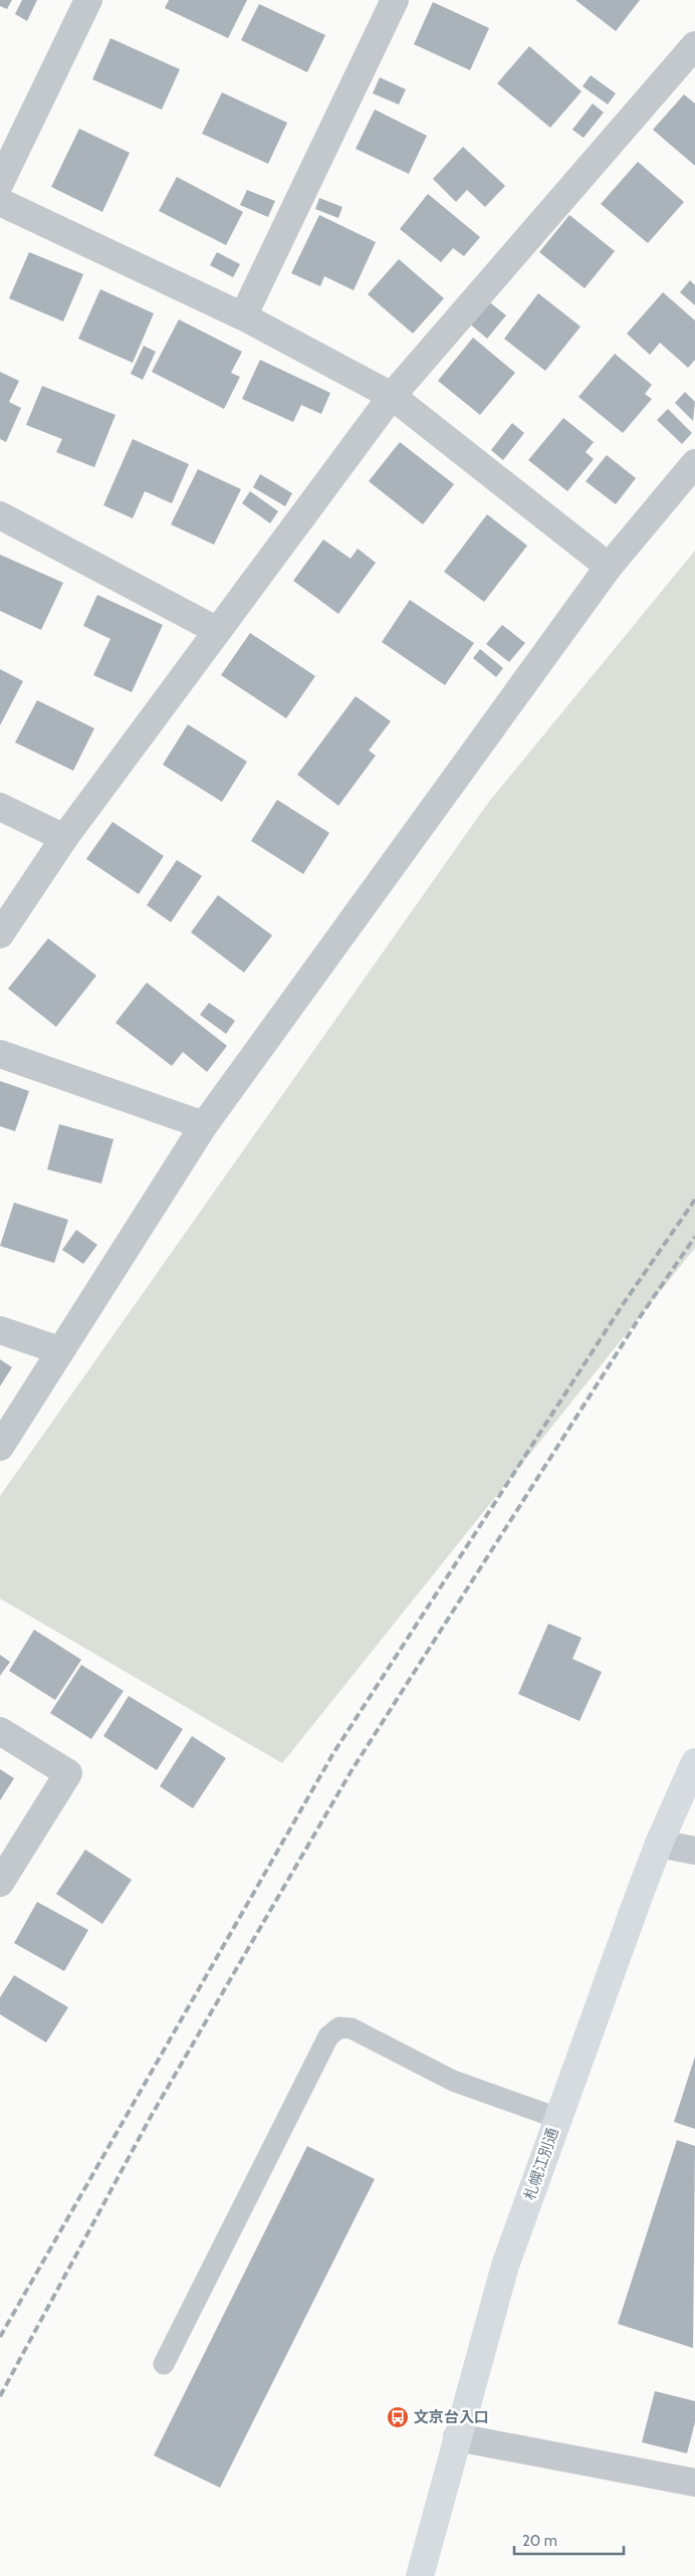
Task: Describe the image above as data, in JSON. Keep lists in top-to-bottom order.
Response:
{
  "streets": {
    "highway": ["札幌江別通"]
  },
  "places": {
    "bus stop": ["文京台入口"]
  },
  "scale_bar": "20 m"
}
